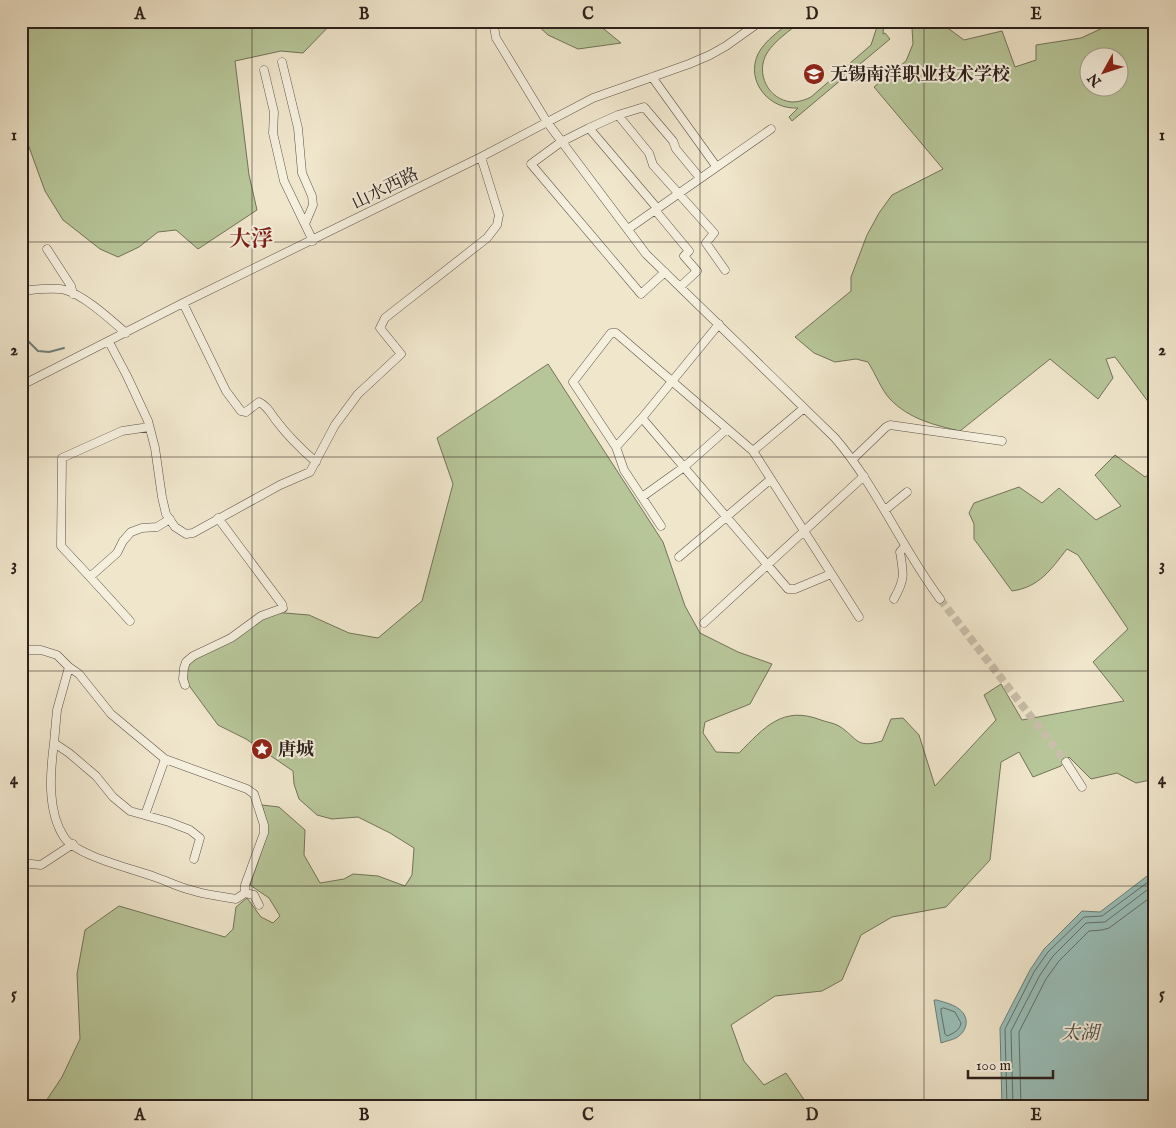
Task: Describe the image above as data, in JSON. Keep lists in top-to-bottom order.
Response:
{
  "streets": {
    "street": ["山水西路"]
  },
  "districts": ["大浮"],
  "water": ["太湖"],
  "places": {
    "school or university": ["无锡南洋职业技术学校"],
    "place": ["唐城"]
  },
  "scale_bar": "100 m",
  "north": "bottom left",
  "grid": {
    "columns": [
      "A",
      "B",
      "C",
      "D",
      "E"
    ],
    "rows": [
      "1",
      "2",
      "3",
      "4",
      "5"
    ]
  }
}
